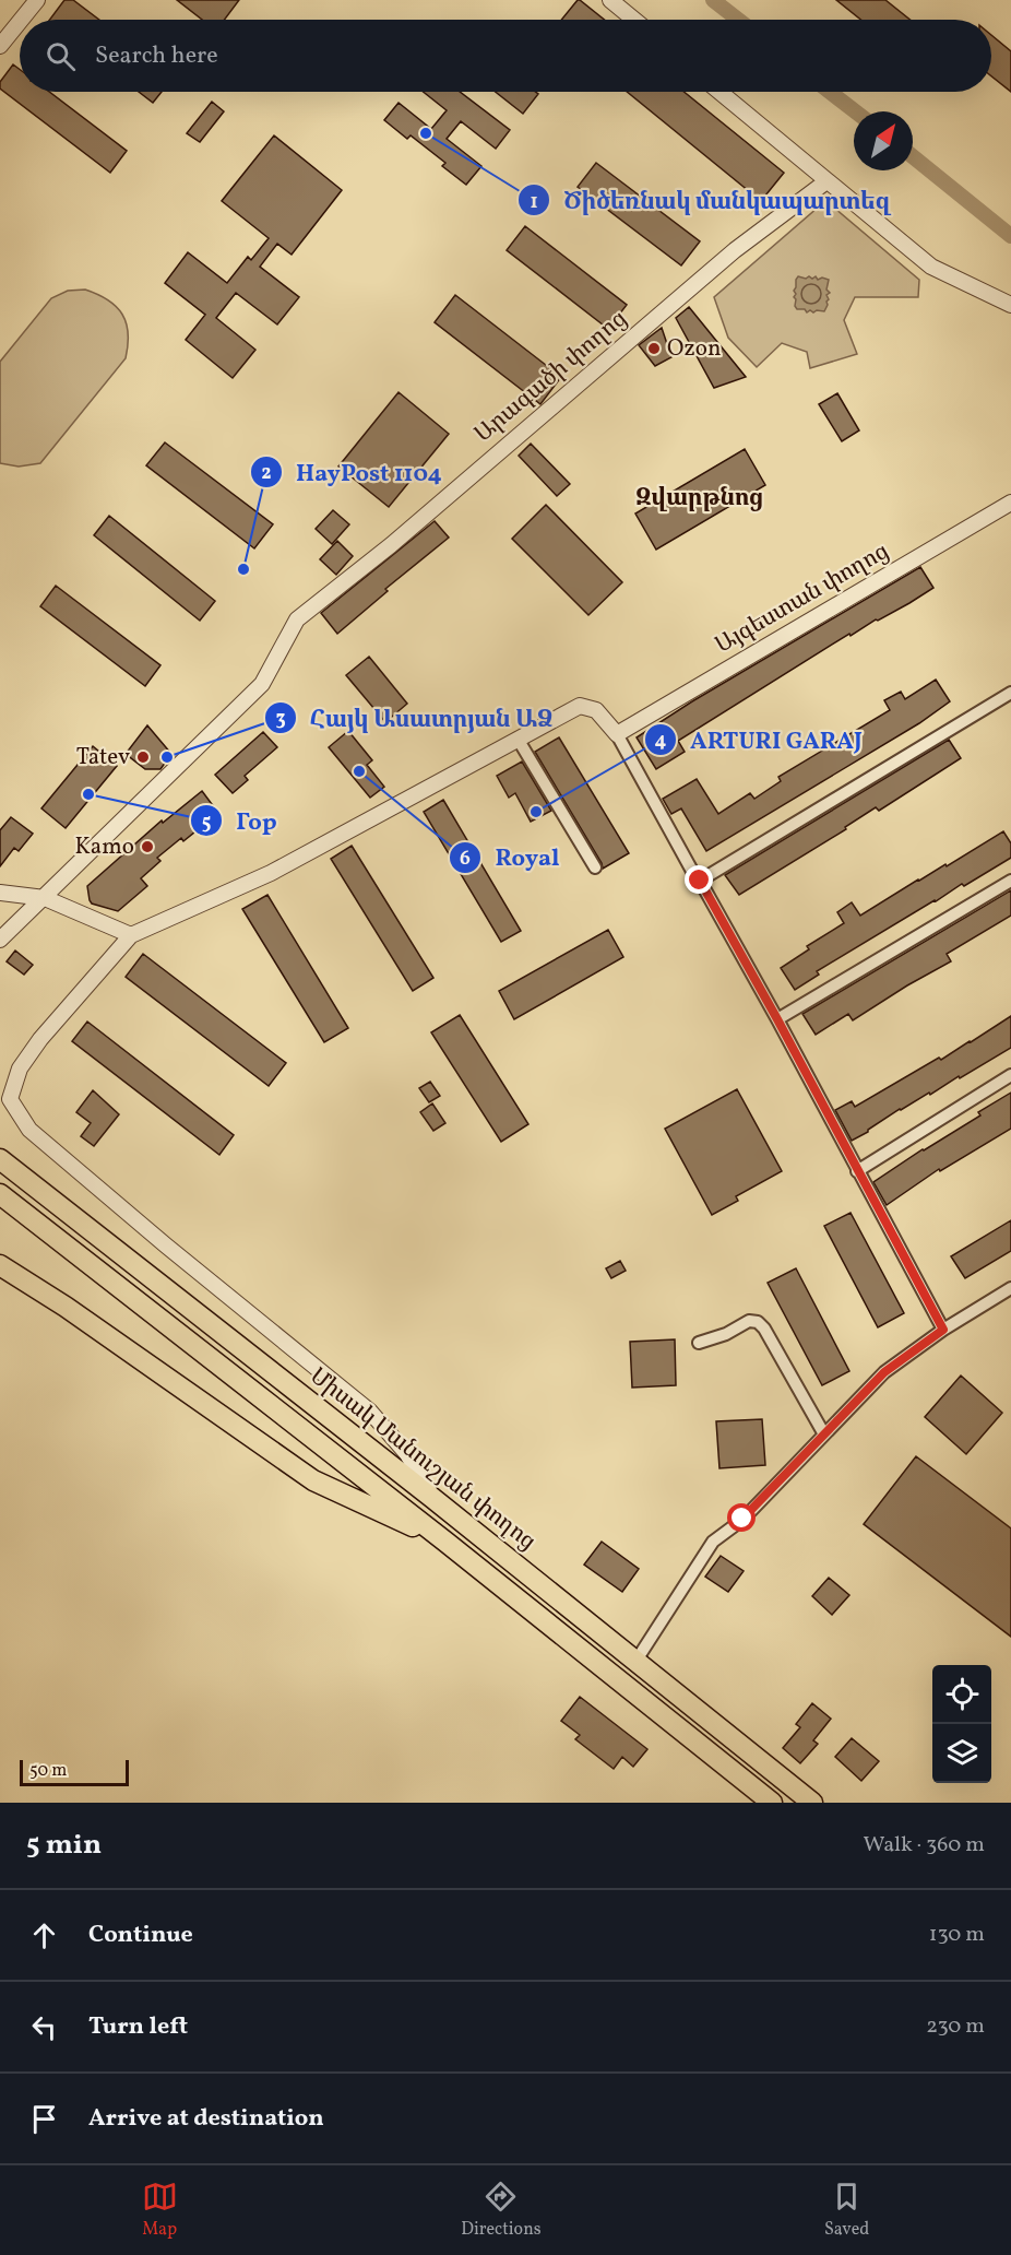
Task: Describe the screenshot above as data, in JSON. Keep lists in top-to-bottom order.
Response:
{
  "streets": {
    "highway": ["Միսակ Մանուշյան փողոց"],
    "street": ["Արագածի փողոց", "Այգեստան փողոց"]
  },
  "districts": ["Զվարթնոց"],
  "places": [
    "Ծիծեռնակ մանկապարտեզ",
    "Ozon",
    "HayPost 1104",
    "Tatev",
    "Հայկ Ասատրյան ԱՁ",
    "Royal",
    "Гор",
    "ARTURI GARAJ",
    "Kamo"
  ],
  "scale_bar": "50 m",
  "north": "top right",
  "page": {
    "search": "Search here",
    "scale": "50 m",
    "heading": ["5 min", "Walk · 360 m"],
    "list": [
      ["Continue", "130 m"],
      ["Turn left", "230 m"],
      "Arrive at destination"
    ],
    "nav": ["Map", "Directions", "Saved"]
  }
}
